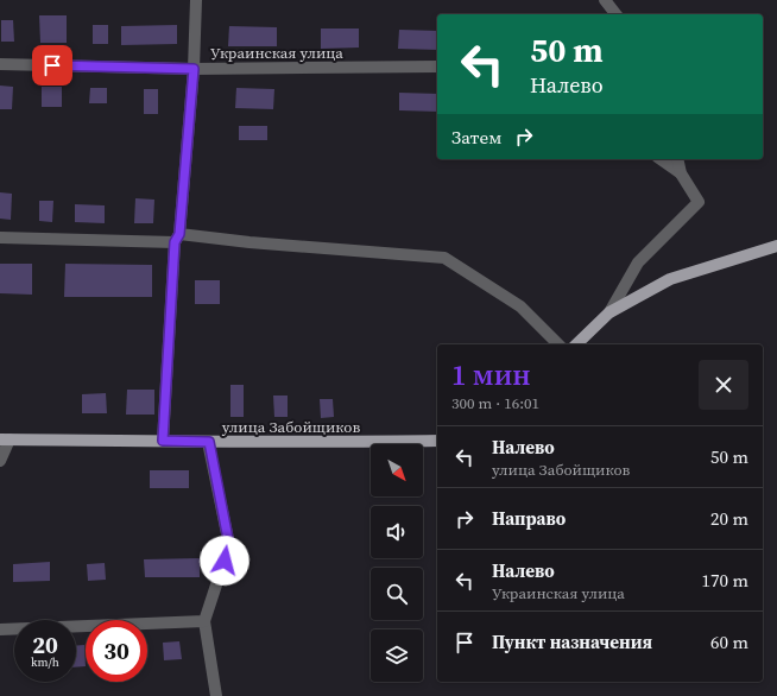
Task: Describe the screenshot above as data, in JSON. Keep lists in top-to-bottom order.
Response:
{
  "streets": {
    "main road": ["улица Забойщиков"],
    "street": ["Украинская улица"]
  },
  "north": "bottom right",
  "page": {
    "turn": ["50 m", "Налево"],
    "then": "Затем",
    "heading": ["1 мин", "300 m · 16:01"],
    "list": [
      {
        "name": "Налево",
        "note": "улица Забойщиков",
        "value": "50 m"
      },
      {
        "name": "Направо",
        "value": "20 m"
      },
      {
        "name": "Налево",
        "note": "Украинская улица",
        "value": "170 m"
      },
      {
        "name": "Пункт назначения",
        "value": "60 m"
      }
    ],
    "speed": "20 km/h",
    "limit": "30"
  }
}
